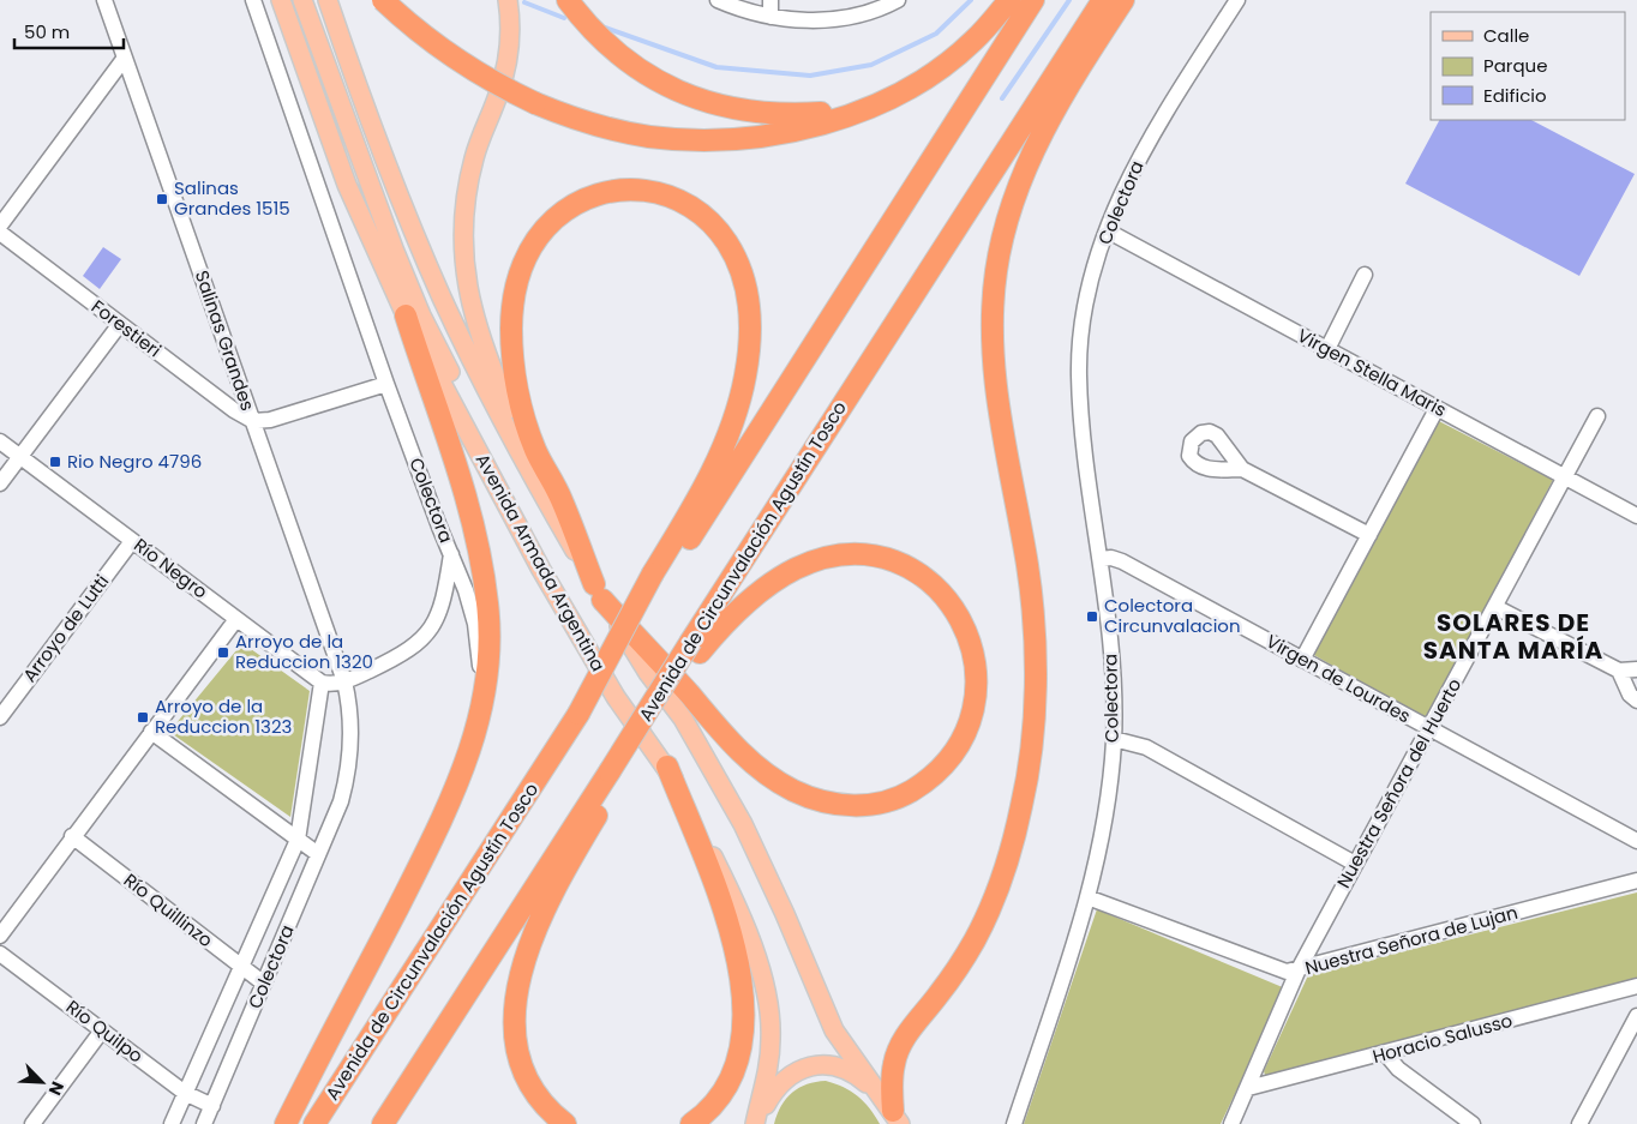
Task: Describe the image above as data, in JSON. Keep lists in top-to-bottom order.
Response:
{
  "streets": {
    "highway": ["Avenida de Circunvalación Agustín Tosco"],
    "main road": ["Avenida Armada Argentina"],
    "street": [
      "Colectora",
      "Forestieri",
      "Salinas Grandes",
      "Virgen Stella Maris",
      "Río Negro",
      "Arroyo de Lutti",
      "Virgen de Lourdes",
      "Nuestra Señora del Huerto",
      "Río Quillinzo",
      "Nuestra Señora de Lujan",
      "Río Quilpo",
      "Horacio Salusso"
    ]
  },
  "crossings": [
    ["Colectora", "Salinas Grandes"],
    ["Colectora", "Virgen Stella Maris"],
    ["Colectora", "Virgen de Lourdes"],
    ["Colectora", "Río Quillinzo"],
    ["Colectora", "Nuestra Señora de Lujan"],
    ["Colectora", "Río Quilpo"],
    ["Forestieri", "Salinas Grandes"],
    ["Virgen Stella Maris", "Nuestra Señora del Huerto"],
    ["Río Negro", "Arroyo de Lutti"],
    ["Virgen de Lourdes", "Nuestra Señora del Huerto"],
    ["Nuestra Señora del Huerto", "Nuestra Señora de Lujan"],
    ["Nuestra Señora del Huerto", "Horacio Salusso"]
  ],
  "districts": ["SOLARES DE SANTA MARÍA"],
  "places": {
    "transit": [
      "Salinas Grandes 1515",
      "Rio Negro 4796",
      "Colectora Circunvalacion",
      "Arroyo de la Reduccion 1320",
      "Arroyo de la Reduccion 1323"
    ]
  },
  "legend": ["Calle", "Parque", "Edificio"],
  "scale_bar": "50 m",
  "north": "bottom right"
}
